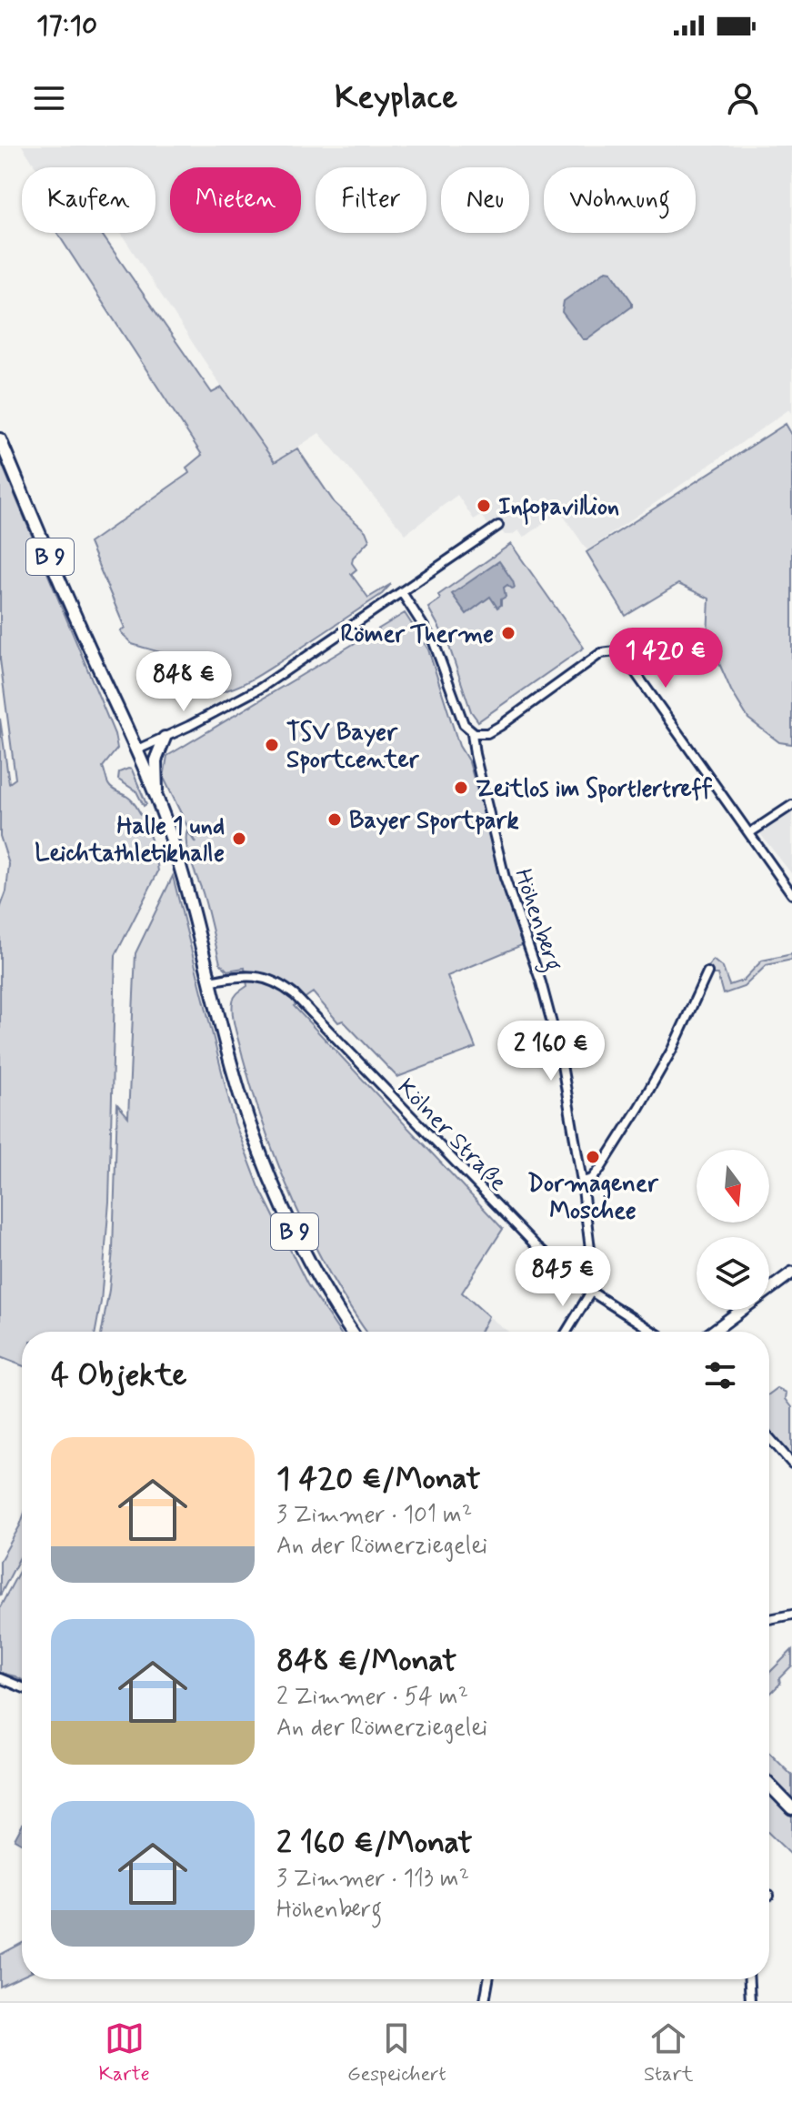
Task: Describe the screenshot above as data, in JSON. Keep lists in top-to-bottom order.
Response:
{
  "streets": {
    "main road": ["B 9"],
    "street": ["Höhenberg", "Kölner Straße"]
  },
  "crossings": [
    ["B 9", "Kölner Straße"],
    ["Höhenberg", "Kölner Straße"]
  ],
  "places": [
    "Infopavillion",
    "Römer Therme",
    "TSV Bayer Sportcenter",
    "Zeitlos im Sportlertreff",
    "Bayer Sportpark",
    "Halle 1 und Leichtathletikhalle",
    "Dormagener Moschee"
  ],
  "north": "bottom",
  "page": {
    "status": "17:10",
    "header": "Keyplace",
    "chip": [
      "Kaufen",
      "Mieten",
      "Filter",
      "Neu",
      "Wohnung"
    ],
    "price": [
      "1 420 €",
      "848 €",
      "2 160 €",
      "845 €"
    ],
    "heading": "4 Objekte",
    "list": [
      {
        "name": "1 420 €/Monat",
        "note": "3 Zimmer · 101 m² · An der Römerziegelei"
      },
      {
        "name": "848 €/Monat",
        "note": "2 Zimmer · 54 m² · An der Römerziegelei"
      },
      {
        "name": "2 160 €/Monat",
        "note": "3 Zimmer · 113 m² · Höhenberg"
      }
    ],
    "tabs": ["Karte", "Gespeichert", "Start"]
  }
}
